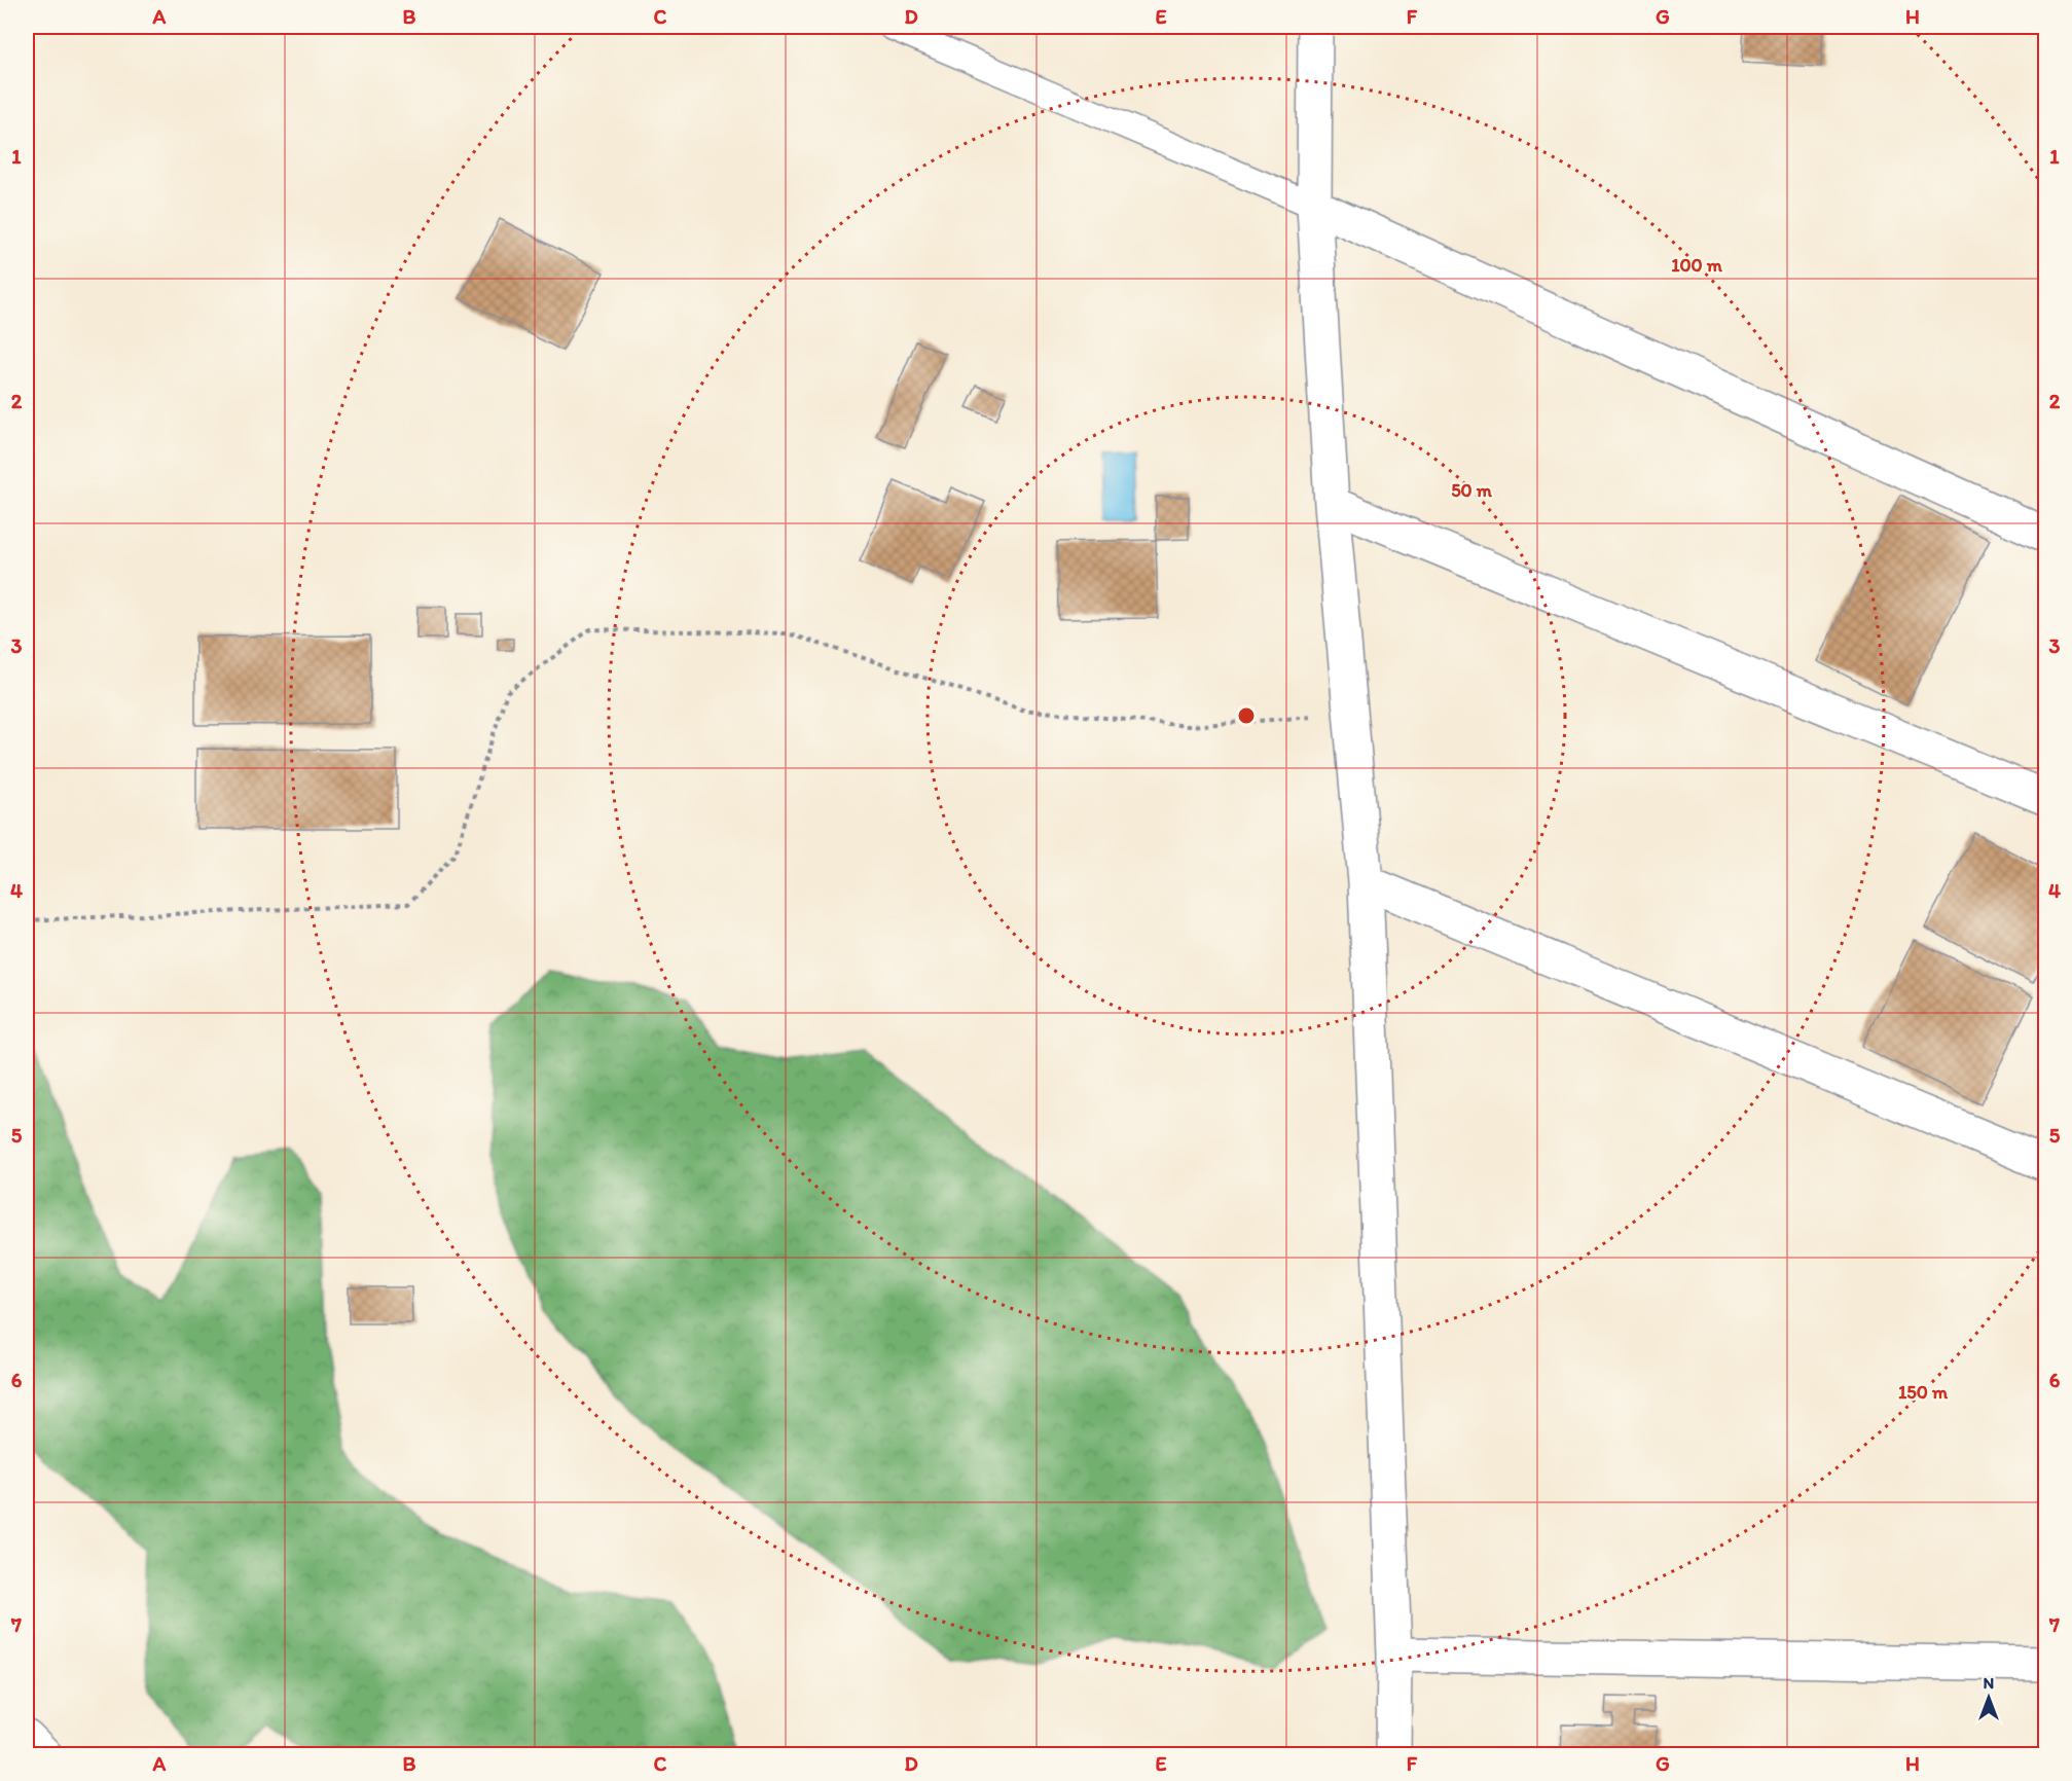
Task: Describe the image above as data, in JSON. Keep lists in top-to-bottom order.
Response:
{
  "north": "top",
  "grid": {
    "columns": [
      "A",
      "B",
      "C",
      "D",
      "E",
      "F",
      "G",
      "H"
    ],
    "rows": [
      "1",
      "2",
      "3",
      "4",
      "5",
      "6",
      "7"
    ]
  },
  "rings": ["100 m", "50 m", "150 m"]
}
